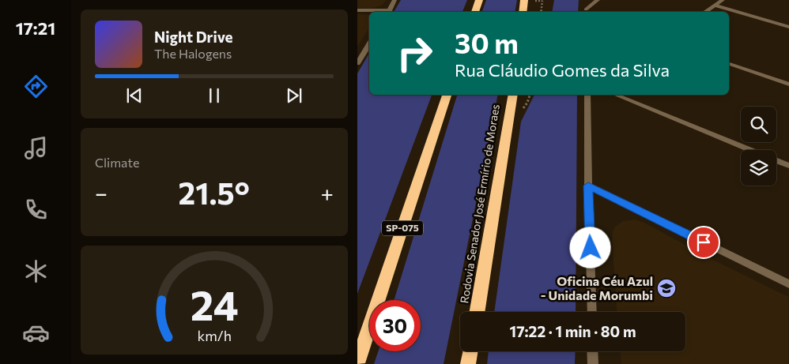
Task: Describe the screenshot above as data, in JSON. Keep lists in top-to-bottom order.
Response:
{
  "streets": {
    "highway": ["Rodovia Senador José Ermírio de Moraes", "SP-075"]
  },
  "places": {
    "school or university": ["Oficina Céu Azul - Unidade Morumbi"]
  },
  "page": {
    "tabs": "17:21",
    "turn": ["30 m", "Rua Cláudio Gomes da Silva"],
    "song": ["Night Drive", "The Halogens"],
    "tile": "Climate",
    "heat": ["−", "21.5°", "+"],
    "limit": "30",
    "trip": "17:22 · 1 min · 80 m",
    "gauge": ["24", "km/h"]
  }
}
